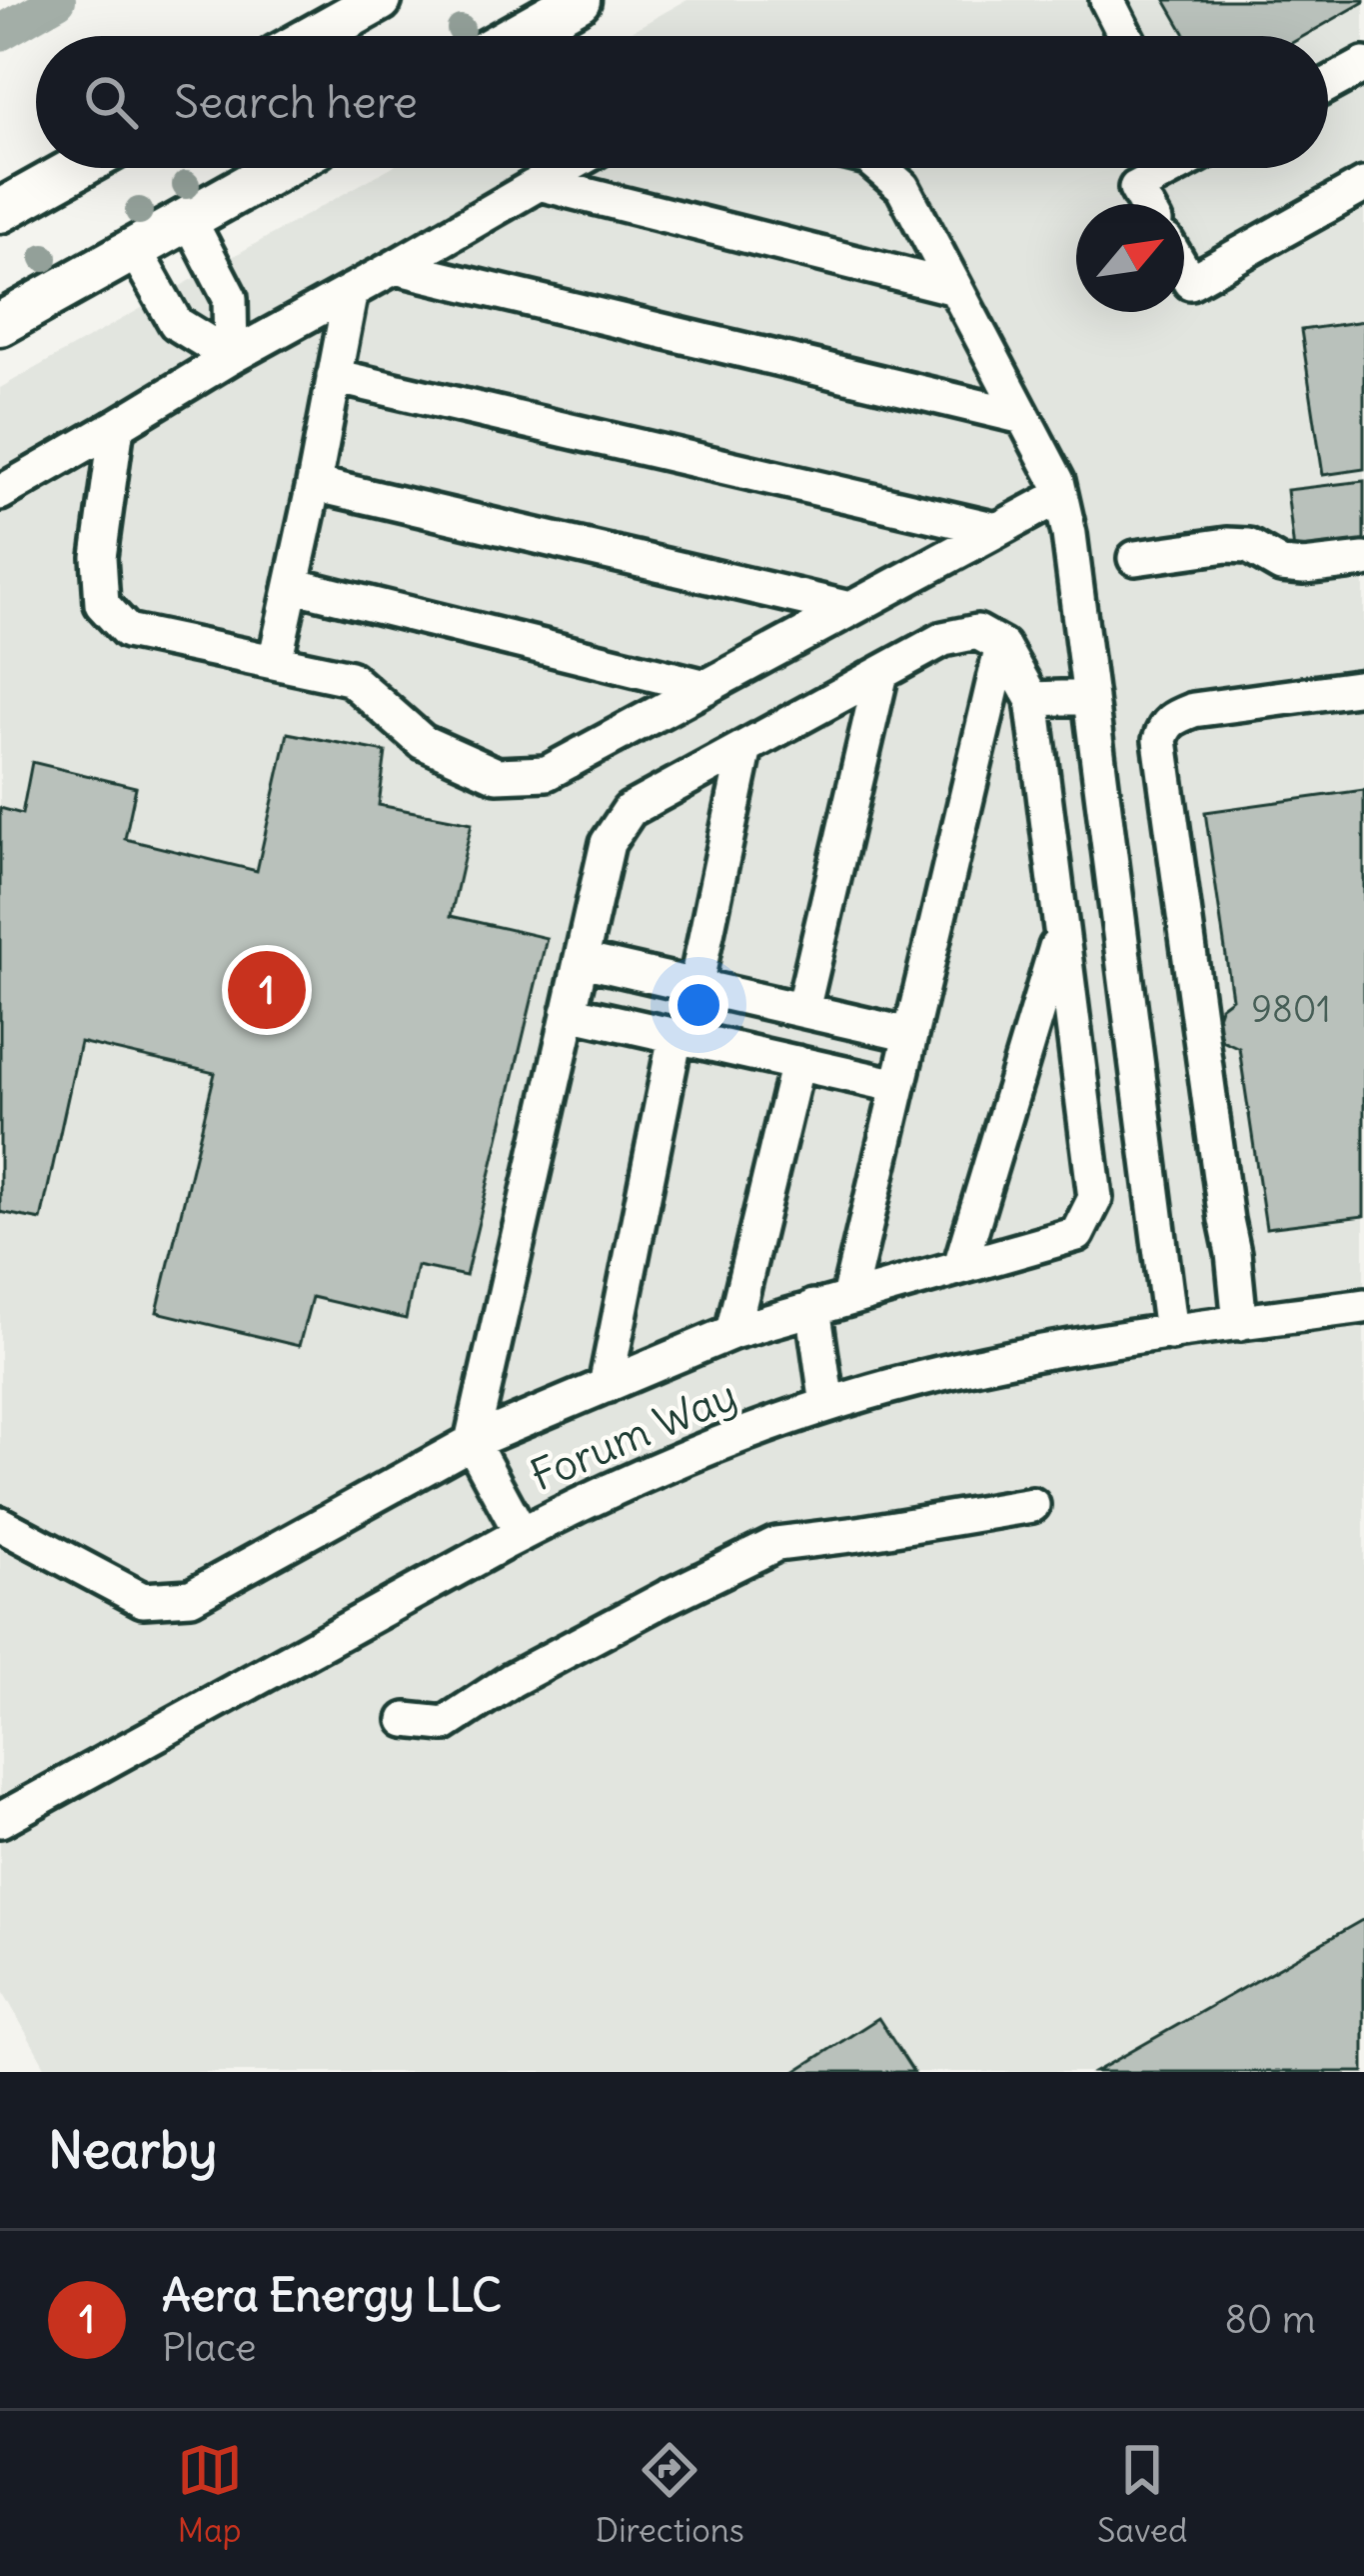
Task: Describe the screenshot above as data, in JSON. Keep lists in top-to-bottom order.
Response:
{
  "streets": {
    "street": ["Forum Way"]
  },
  "house_numbers": ["9801"],
  "north": "top right",
  "page": {
    "search": "Search here",
    "pins": "1",
    "heading": "Nearby",
    "list": [
      {
        "mark": "1",
        "name": "Aera Energy LLC",
        "note": "Place",
        "value": "80 m"
      }
    ],
    "nav": ["Map", "Directions", "Saved"]
  }
}
